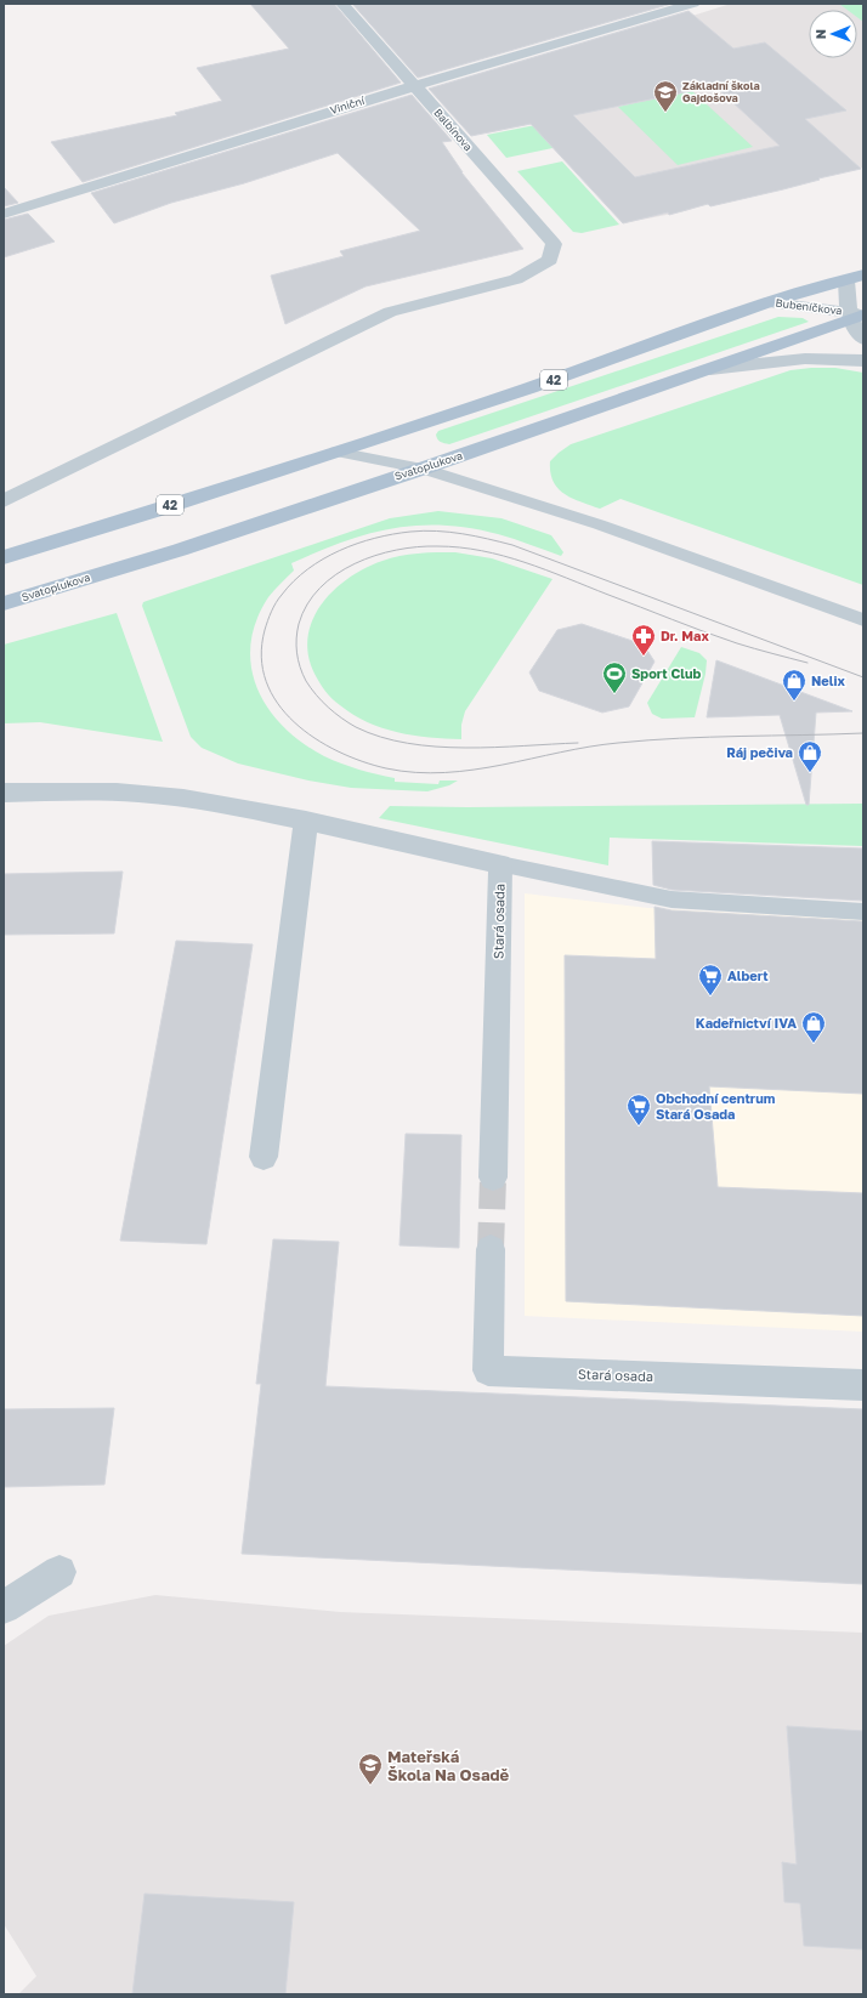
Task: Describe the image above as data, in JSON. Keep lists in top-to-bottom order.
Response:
{
  "streets": {
    "main road": ["42", "Svatoplukova"],
    "street": [
      "Viniční",
      "Balbínova",
      "Bubeníčkova",
      "Stará osada"
    ]
  },
  "crossings": [
    ["Viniční", "Balbínova"],
    ["Bubeníčkova", "42"],
    ["Bubeníčkova", "Svatoplukova"]
  ],
  "places": {
    "school or university": ["Základní škola Gajdošova", "Mateřská Škola Na Osadě"],
    "pharmacy": ["Dr. Max"],
    "sports": ["Sport Club"],
    "shop": ["Nelix", "Ráj pečiva", "Kadeřnictví IVA"],
    "supermarket": ["Albert", "Obchodní centrum Stará Osada"]
  },
  "north": "left"
}
